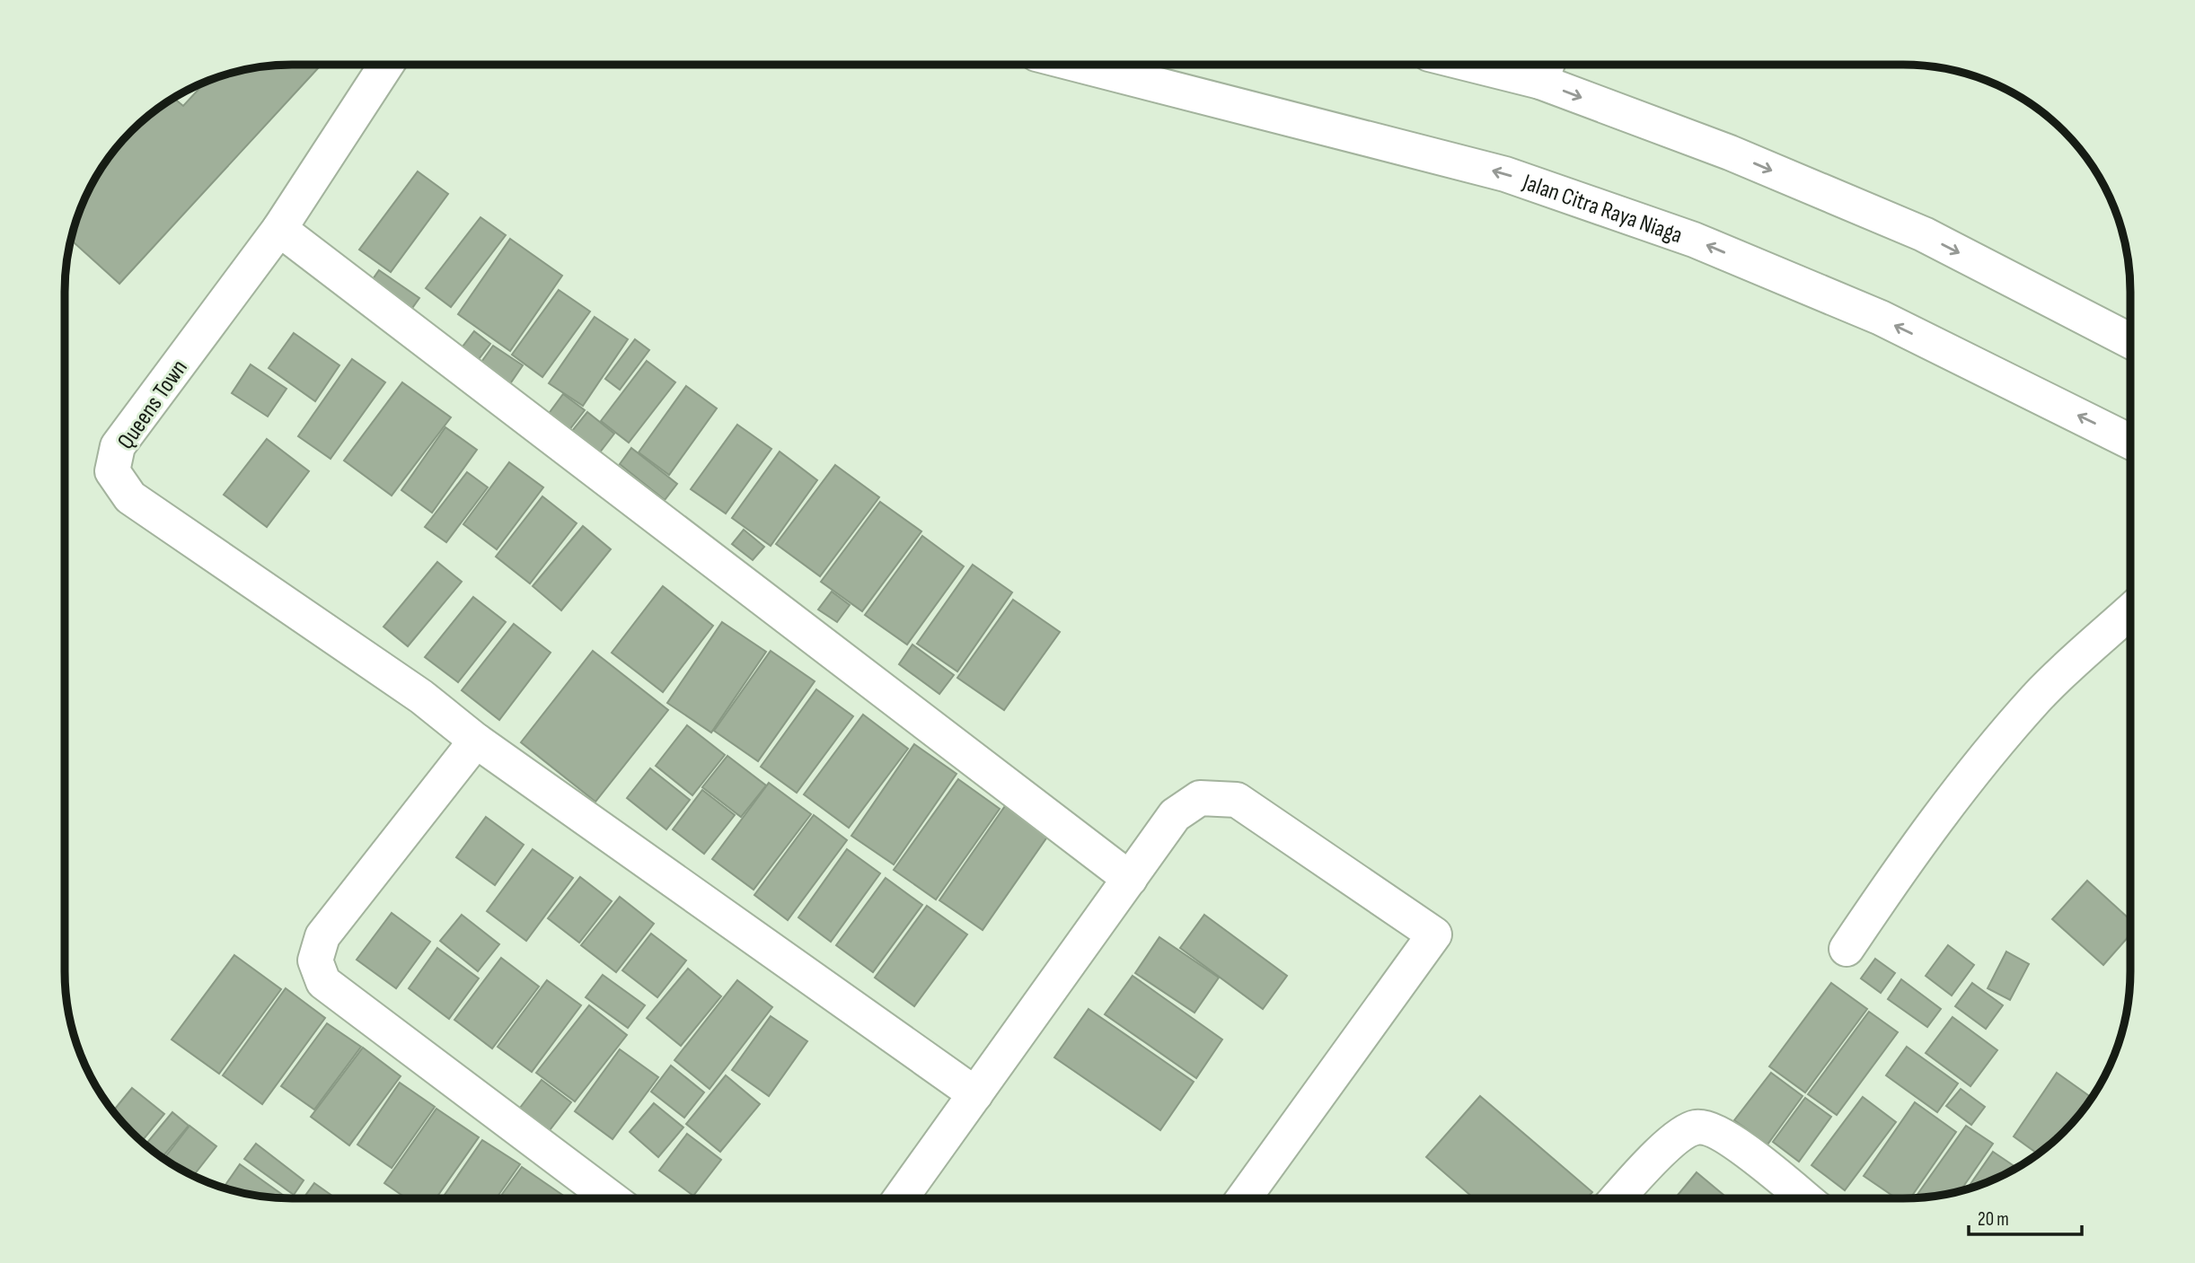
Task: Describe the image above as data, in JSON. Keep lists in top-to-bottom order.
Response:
{
  "streets": {
    "street": ["Jalan Citra Raya Niaga", "Queens Town"]
  },
  "scale_bar": "20 m"
}
